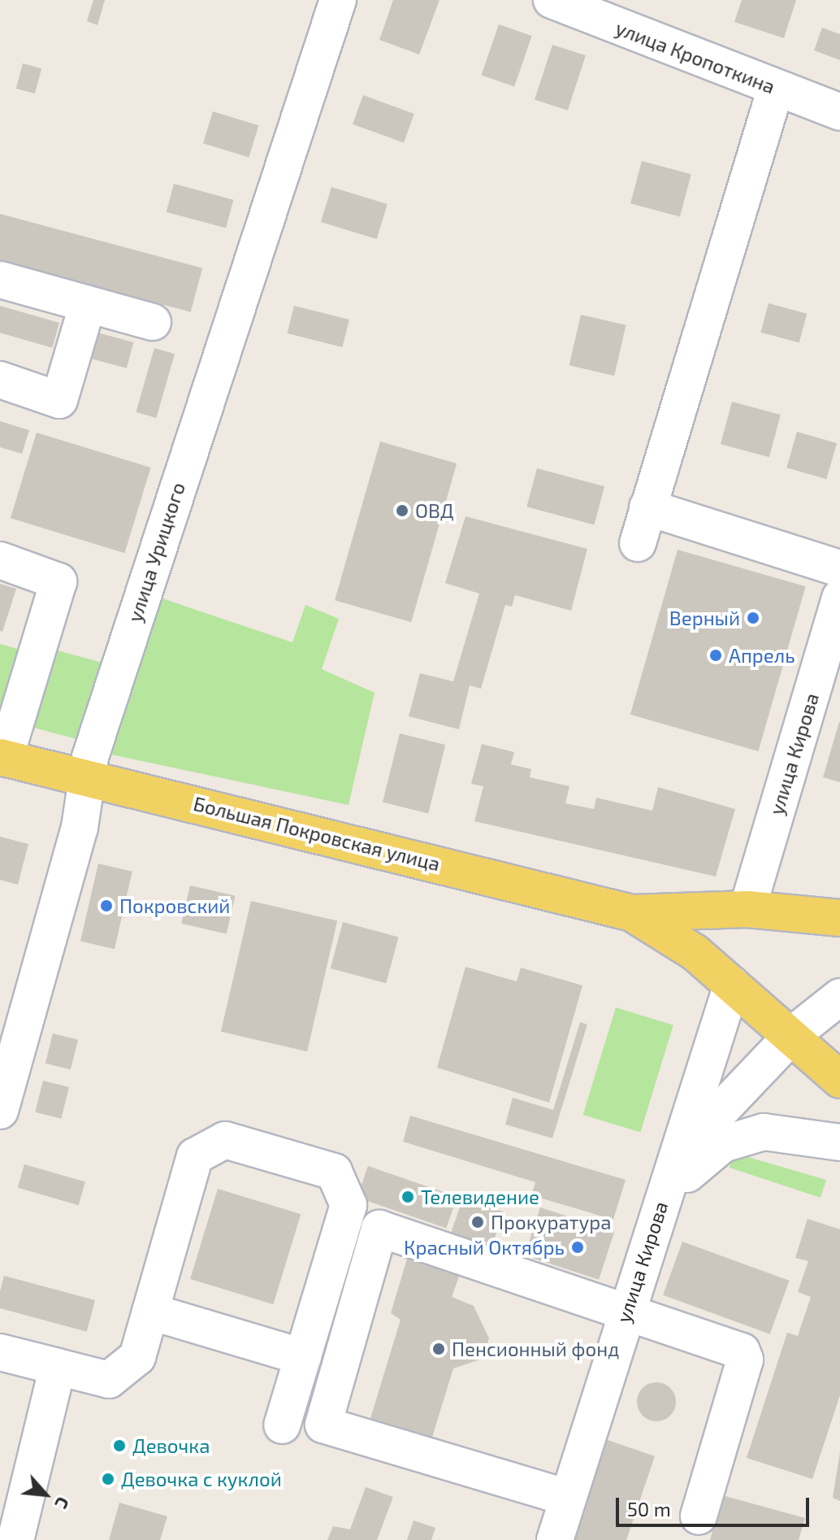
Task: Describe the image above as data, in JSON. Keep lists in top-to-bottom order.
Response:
{
  "streets": {
    "main road": ["Большая Покровская улица"],
    "street": ["улица Кропоткина", "улица Урицкого", "улица Кирова"]
  },
  "crossings": [
    ["улица Урицкого", "Большая Покровская улица"]
  ],
  "places": [
    "ОВД",
    "Верный",
    "Апрель",
    "Покровский",
    "Телевидение",
    "Прокуратура",
    "Красный Октябрь",
    "Пенсионный фонд",
    "Девочка",
    "Девочка с куклой"
  ],
  "scale_bar": "50 m",
  "north": "bottom right"
}
